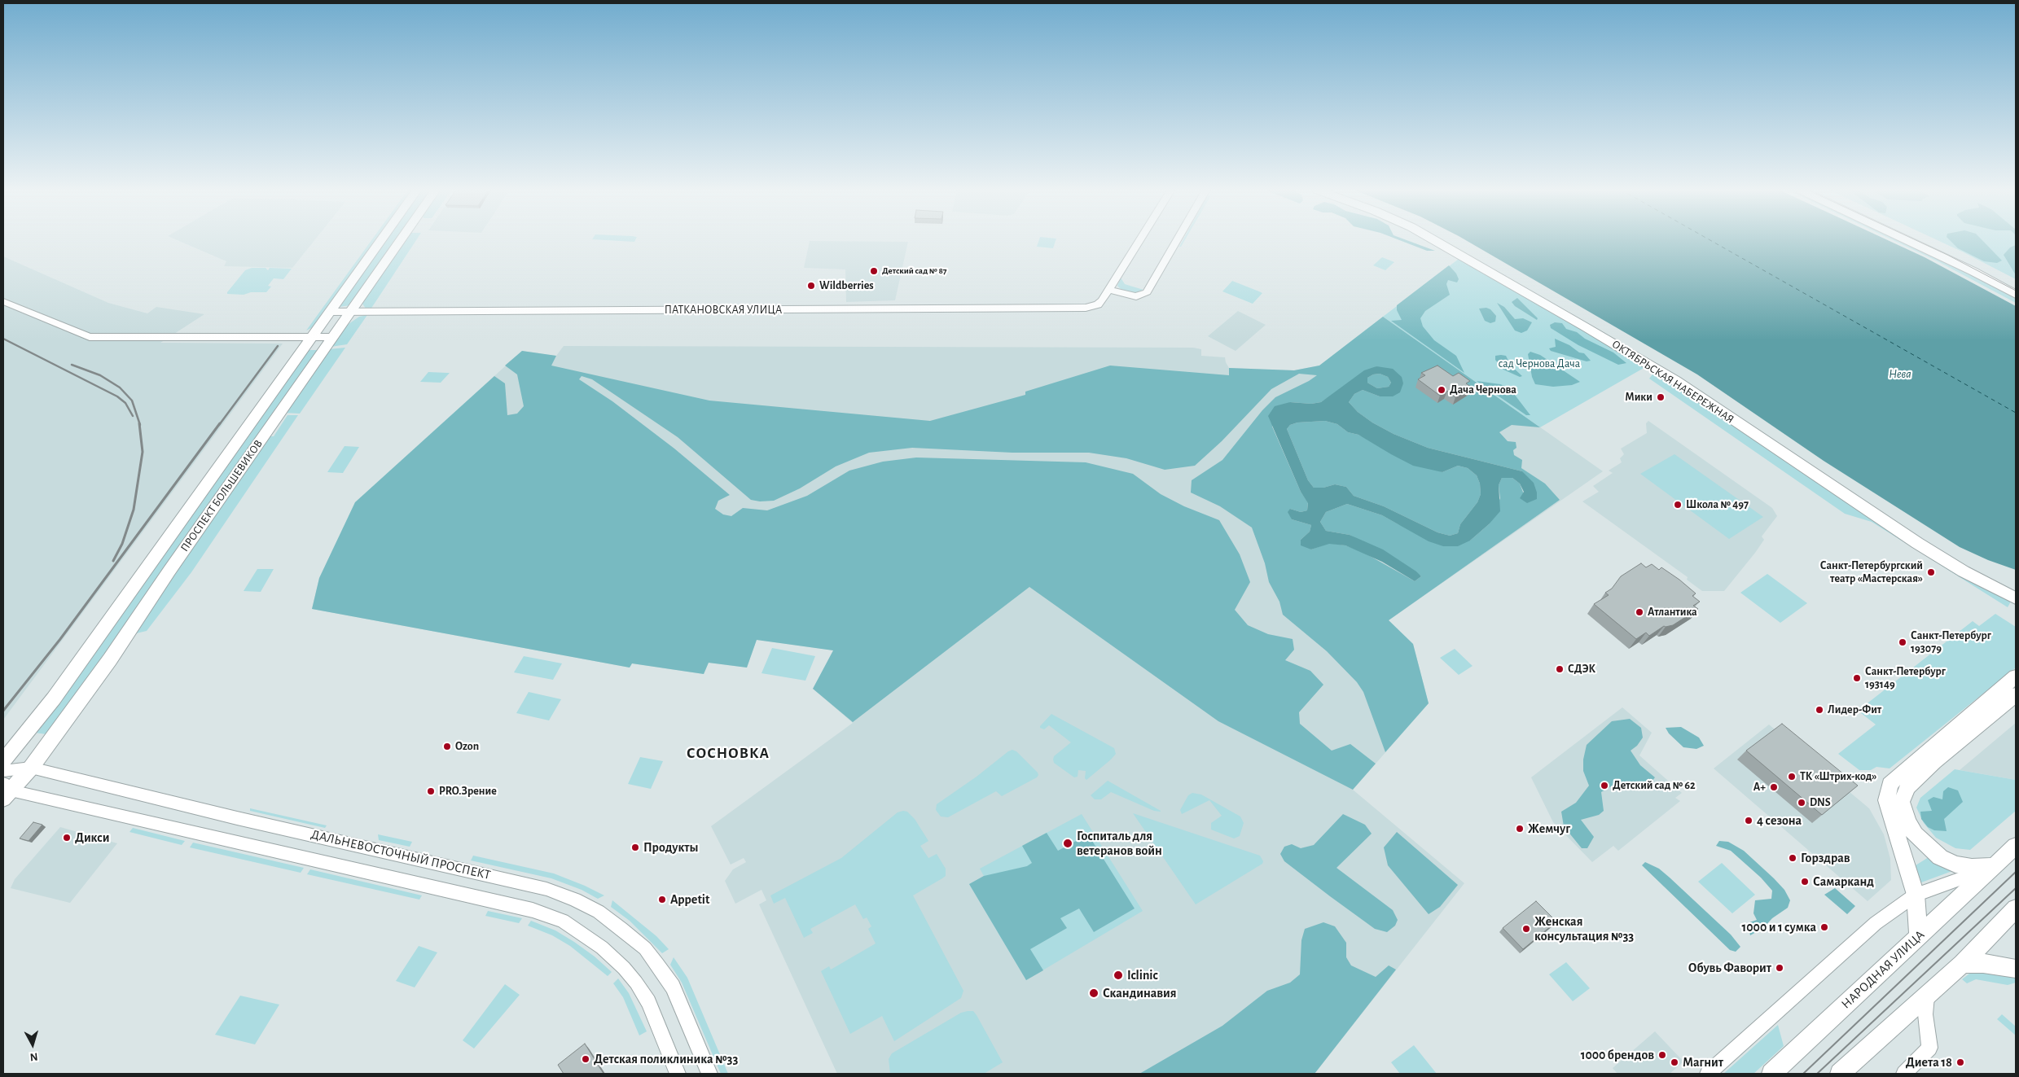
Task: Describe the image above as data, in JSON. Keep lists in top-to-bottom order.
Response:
{
  "streets": {
    "main road": ["ОКТЯБРЬСКАЯ НАБЕРЕЖНАЯ", "ПРОСПЕКТ БОЛЬШЕВИКОВ", "НАРОДНАЯ УЛИЦА"],
    "street": ["ПАТКАНОВСКАЯ УЛИЦА", "ДАЛЬНЕВОСТОЧНЫЙ ПРОСПЕКТ"]
  },
  "crossings": [
    ["ПАТКАНОВСКАЯ УЛИЦА", "ПРОСПЕКТ БОЛЬШЕВИКОВ"],
    ["ПРОСПЕКТ БОЛЬШЕВИКОВ", "ДАЛЬНЕВОСТОЧНЫЙ ПРОСПЕКТ"]
  ],
  "districts": ["СОСНОВКА"],
  "water": ["Нева"],
  "parks": ["сад Чернова Дача"],
  "places": [
    "Детский сад № 87",
    "Wildberries",
    "Дача Чернова",
    "Мики",
    "Школа № 497",
    "Санкт-Петербургский театр «Мастерская»",
    "Атлантика",
    "Санкт-Петербург 193079",
    "СДЭК",
    "Санкт-Петербург 193149",
    "Лидер-Фит",
    "Ozon",
    "ТК «Штрих-код»",
    "Детский сад № 62",
    "А+",
    "PRO.Зрение",
    "DNS",
    "4 сезона",
    "Жемчуг",
    "Дикси",
    "Госпиталь для ветеранов войн",
    "Продукты",
    "Горздрав",
    "Самарканд",
    "Appetit",
    "1000 и 1 сумка",
    "Женская консультация №33",
    "Обувь Фаворит",
    "Iclinic",
    "Скандинавия",
    "1000 брендов",
    "Детская поликлиника №33",
    "Магнит",
    "Диета 18"
  ],
  "north": "bottom"
}
